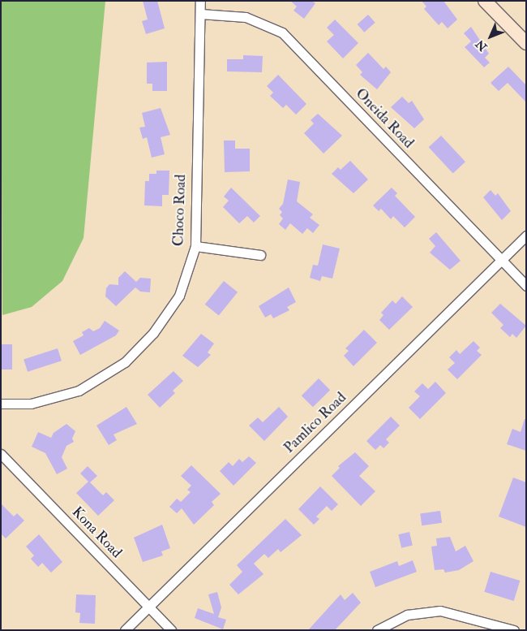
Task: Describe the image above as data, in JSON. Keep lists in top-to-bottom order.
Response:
{
  "streets": {
    "street": [
      "Oneida Road",
      "Choco Road",
      "Pamlico Road",
      "Kona Road"
    ]
  },
  "crossings": [
    ["Oneida Road", "Choco Road"],
    ["Oneida Road", "Pamlico Road"],
    ["Pamlico Road", "Kona Road"]
  ],
  "north": "bottom left"
}
